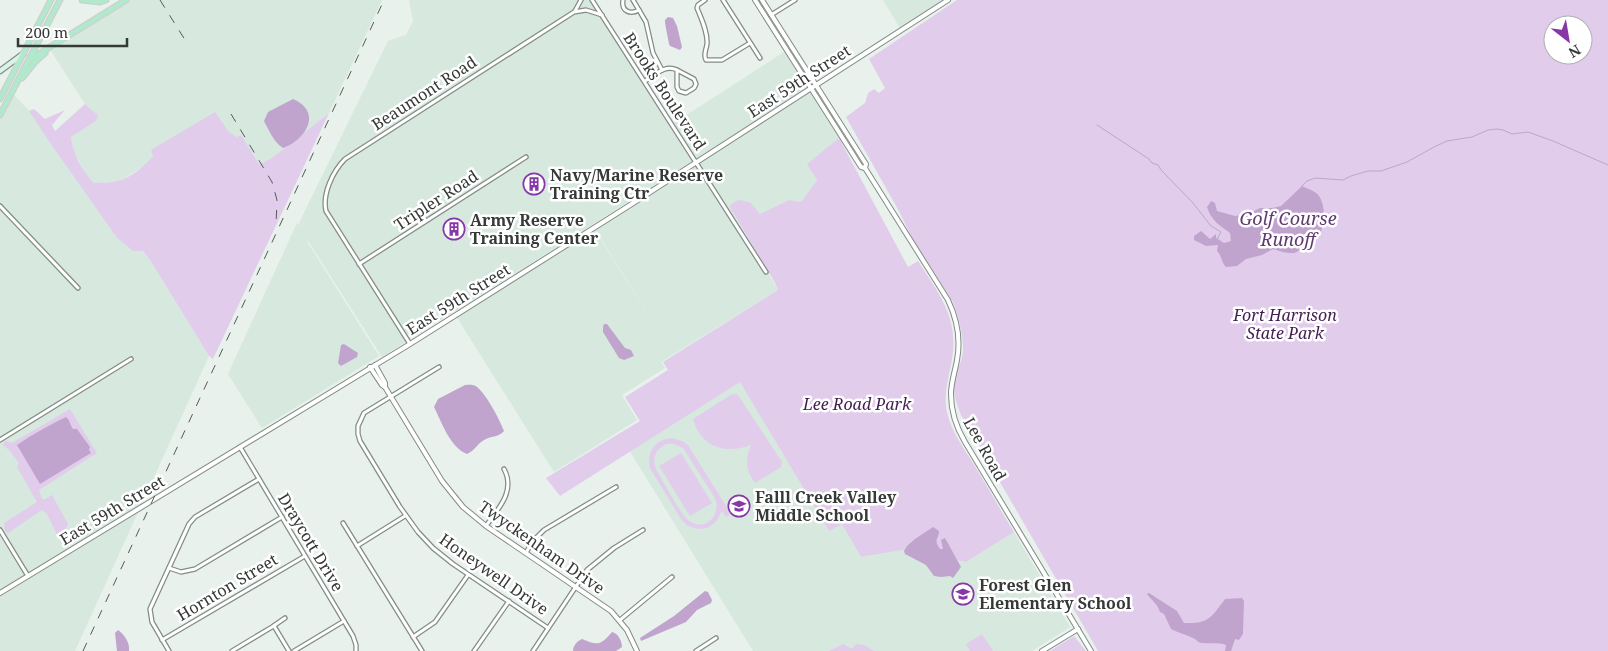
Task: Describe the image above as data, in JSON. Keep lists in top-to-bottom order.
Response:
{
  "streets": {
    "street": [
      "East 59th Street",
      "Brooks Boulevard",
      "Beaumont Road",
      "Tripler Road",
      "Lee Road",
      "Draycott Drive",
      "Twyckenham Drive",
      "Honeywell Drive",
      "Hornton Street"
    ]
  },
  "crossings": [
    ["East 59th Street", "Brooks Boulevard"],
    ["East 59th Street", "Beaumont Road"],
    ["East 59th Street", "Lee Road"],
    ["East 59th Street", "Draycott Drive"],
    ["East 59th Street", "Twyckenham Drive"],
    ["Beaumont Road", "Tripler Road"],
    ["Draycott Drive", "Hornton Street"],
    ["Twyckenham Drive", "Honeywell Drive"]
  ],
  "water": ["Golf Course Runoff"],
  "parks": ["Fort Harrison State Park", "Lee Road Park"],
  "places": {
    "building": ["Navy/Marine Reserve Training Ctr", "Army Reserve Training Center"],
    "school or university": ["Falll Creek Valley Middle School", "Forest Glen Elementary School"]
  },
  "scale_bar": "200 m",
  "north": "bottom right"
}
